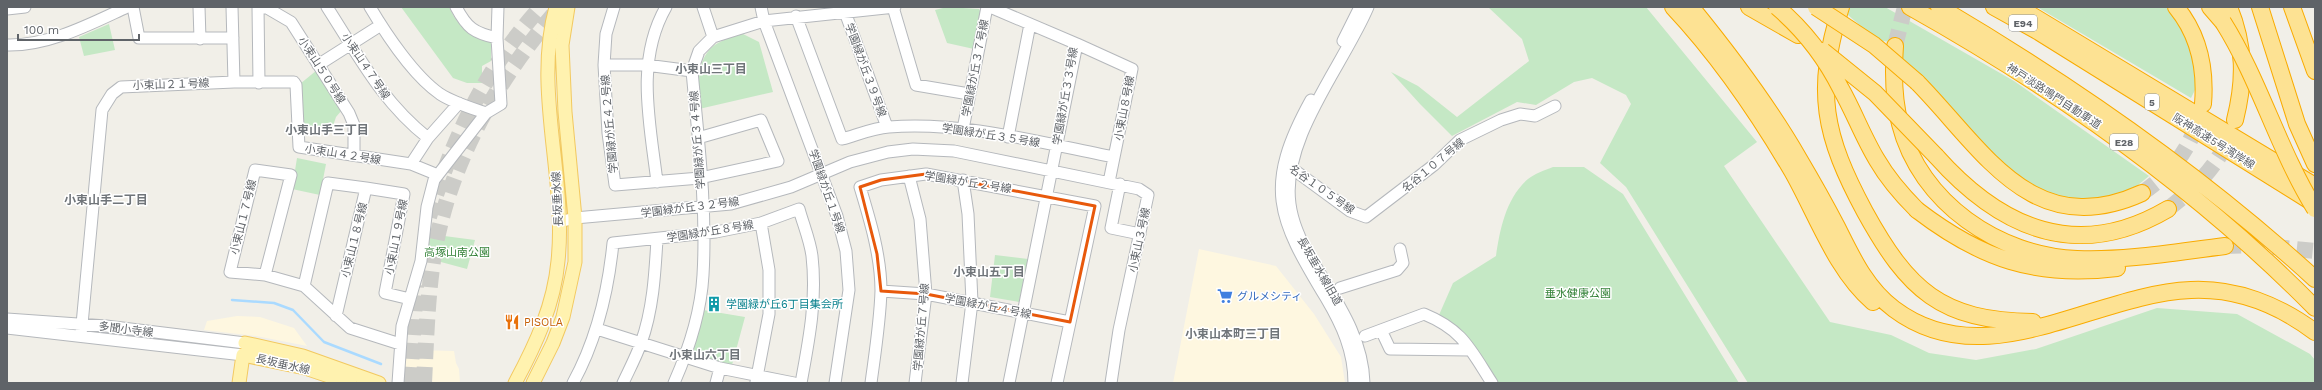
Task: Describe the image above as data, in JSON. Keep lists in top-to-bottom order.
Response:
{
  "streets": {
    "highway": [
      "E94",
      "神戸淡路鳴門自動車道",
      "5",
      "阪神高速5号湾岸線",
      "E28"
    ],
    "main road": ["長坂垂水線"],
    "street": [
      "小束山４７号線",
      "学園緑が丘３７号線",
      "小束山５０号線",
      "学園緑が丘３９号線",
      "小束山２１号線",
      "学園緑が丘３３号線",
      "小束山８号線",
      "学園緑が丘４２号線",
      "学園緑が丘３５号線",
      "学園緑が丘３４号線",
      "小束山４２号線",
      "名谷１０７号線",
      "学園緑が丘２号線",
      "名谷１０５号線",
      "学園緑が丘１号線",
      "学園緑が丘３２号線",
      "小束山１７号線",
      "学園緑が丘８号線",
      "小束山１９号線",
      "小束山１８号線",
      "小束山３号線",
      "長坂垂水線旧道",
      "学園緑が丘４号線",
      "学園緑が丘７号線",
      "多聞小寺線"
    ]
  },
  "crossings": [
    ["E94", "阪神高速5号湾岸線"],
    ["学園緑が丘３７号線", "学園緑が丘３３号線"],
    ["学園緑が丘３７号線", "学園緑が丘３５号線"],
    ["小束山５０号線", "小束山４２号線"],
    ["学園緑が丘３９号線", "学園緑が丘３５号線"],
    ["小束山２１号線", "小束山４２号線"],
    ["小束山２１号線", "多聞小寺線"],
    ["学園緑が丘３３号線", "小束山８号線"],
    ["学園緑が丘３３号線", "学園緑が丘３５号線"],
    ["学園緑が丘３３号線", "学園緑が丘２号線"],
    ["学園緑が丘３３号線", "学園緑が丘３２号線"],
    ["学園緑が丘３３号線", "小束山３号線"],
    ["学園緑が丘３３号線", "学園緑が丘４号線"],
    ["小束山８号線", "学園緑が丘３５号線"],
    ["小束山８号線", "小束山３号線"],
    ["学園緑が丘４２号線", "学園緑が丘３４号線"],
    ["学園緑が丘３４号線", "学園緑が丘１号線"],
    ["学園緑が丘３４号線", "学園緑が丘３２号線"],
    ["学園緑が丘３４号線", "学園緑が丘８号線"],
    ["名谷１０７号線", "名谷１０５号線"],
    ["学園緑が丘２号線", "学園緑が丘４号線"],
    ["学園緑が丘２号線", "学園緑が丘７号線"],
    ["名谷１０５号線", "長坂垂水線旧道"],
    ["学園緑が丘１号線", "学園緑が丘３２号線"],
    ["長坂垂水線", "学園緑が丘３２号線"],
    ["長坂垂水線", "多聞小寺線"],
    ["学園緑が丘３２号線", "小束山３号線"],
    ["小束山１７号線", "小束山１８号線"],
    ["小束山１９号線", "小束山１８号線"],
    ["学園緑が丘４号線", "学園緑が丘７号線"]
  ],
  "districts": [
    "小束山三丁目",
    "小束山手三丁目",
    "小束山手二丁目",
    "小束山五丁目",
    "小束山本町三丁目",
    "小束山六丁目"
  ],
  "parks": ["高塚山南公園", "垂水健康公園"],
  "places": {
    "supermarket": ["グルメシティ"],
    "building": ["学園緑が丘6丁目集会所"],
    "restaurant": ["PISOLA"]
  },
  "scale_bar": "100 m"
}
